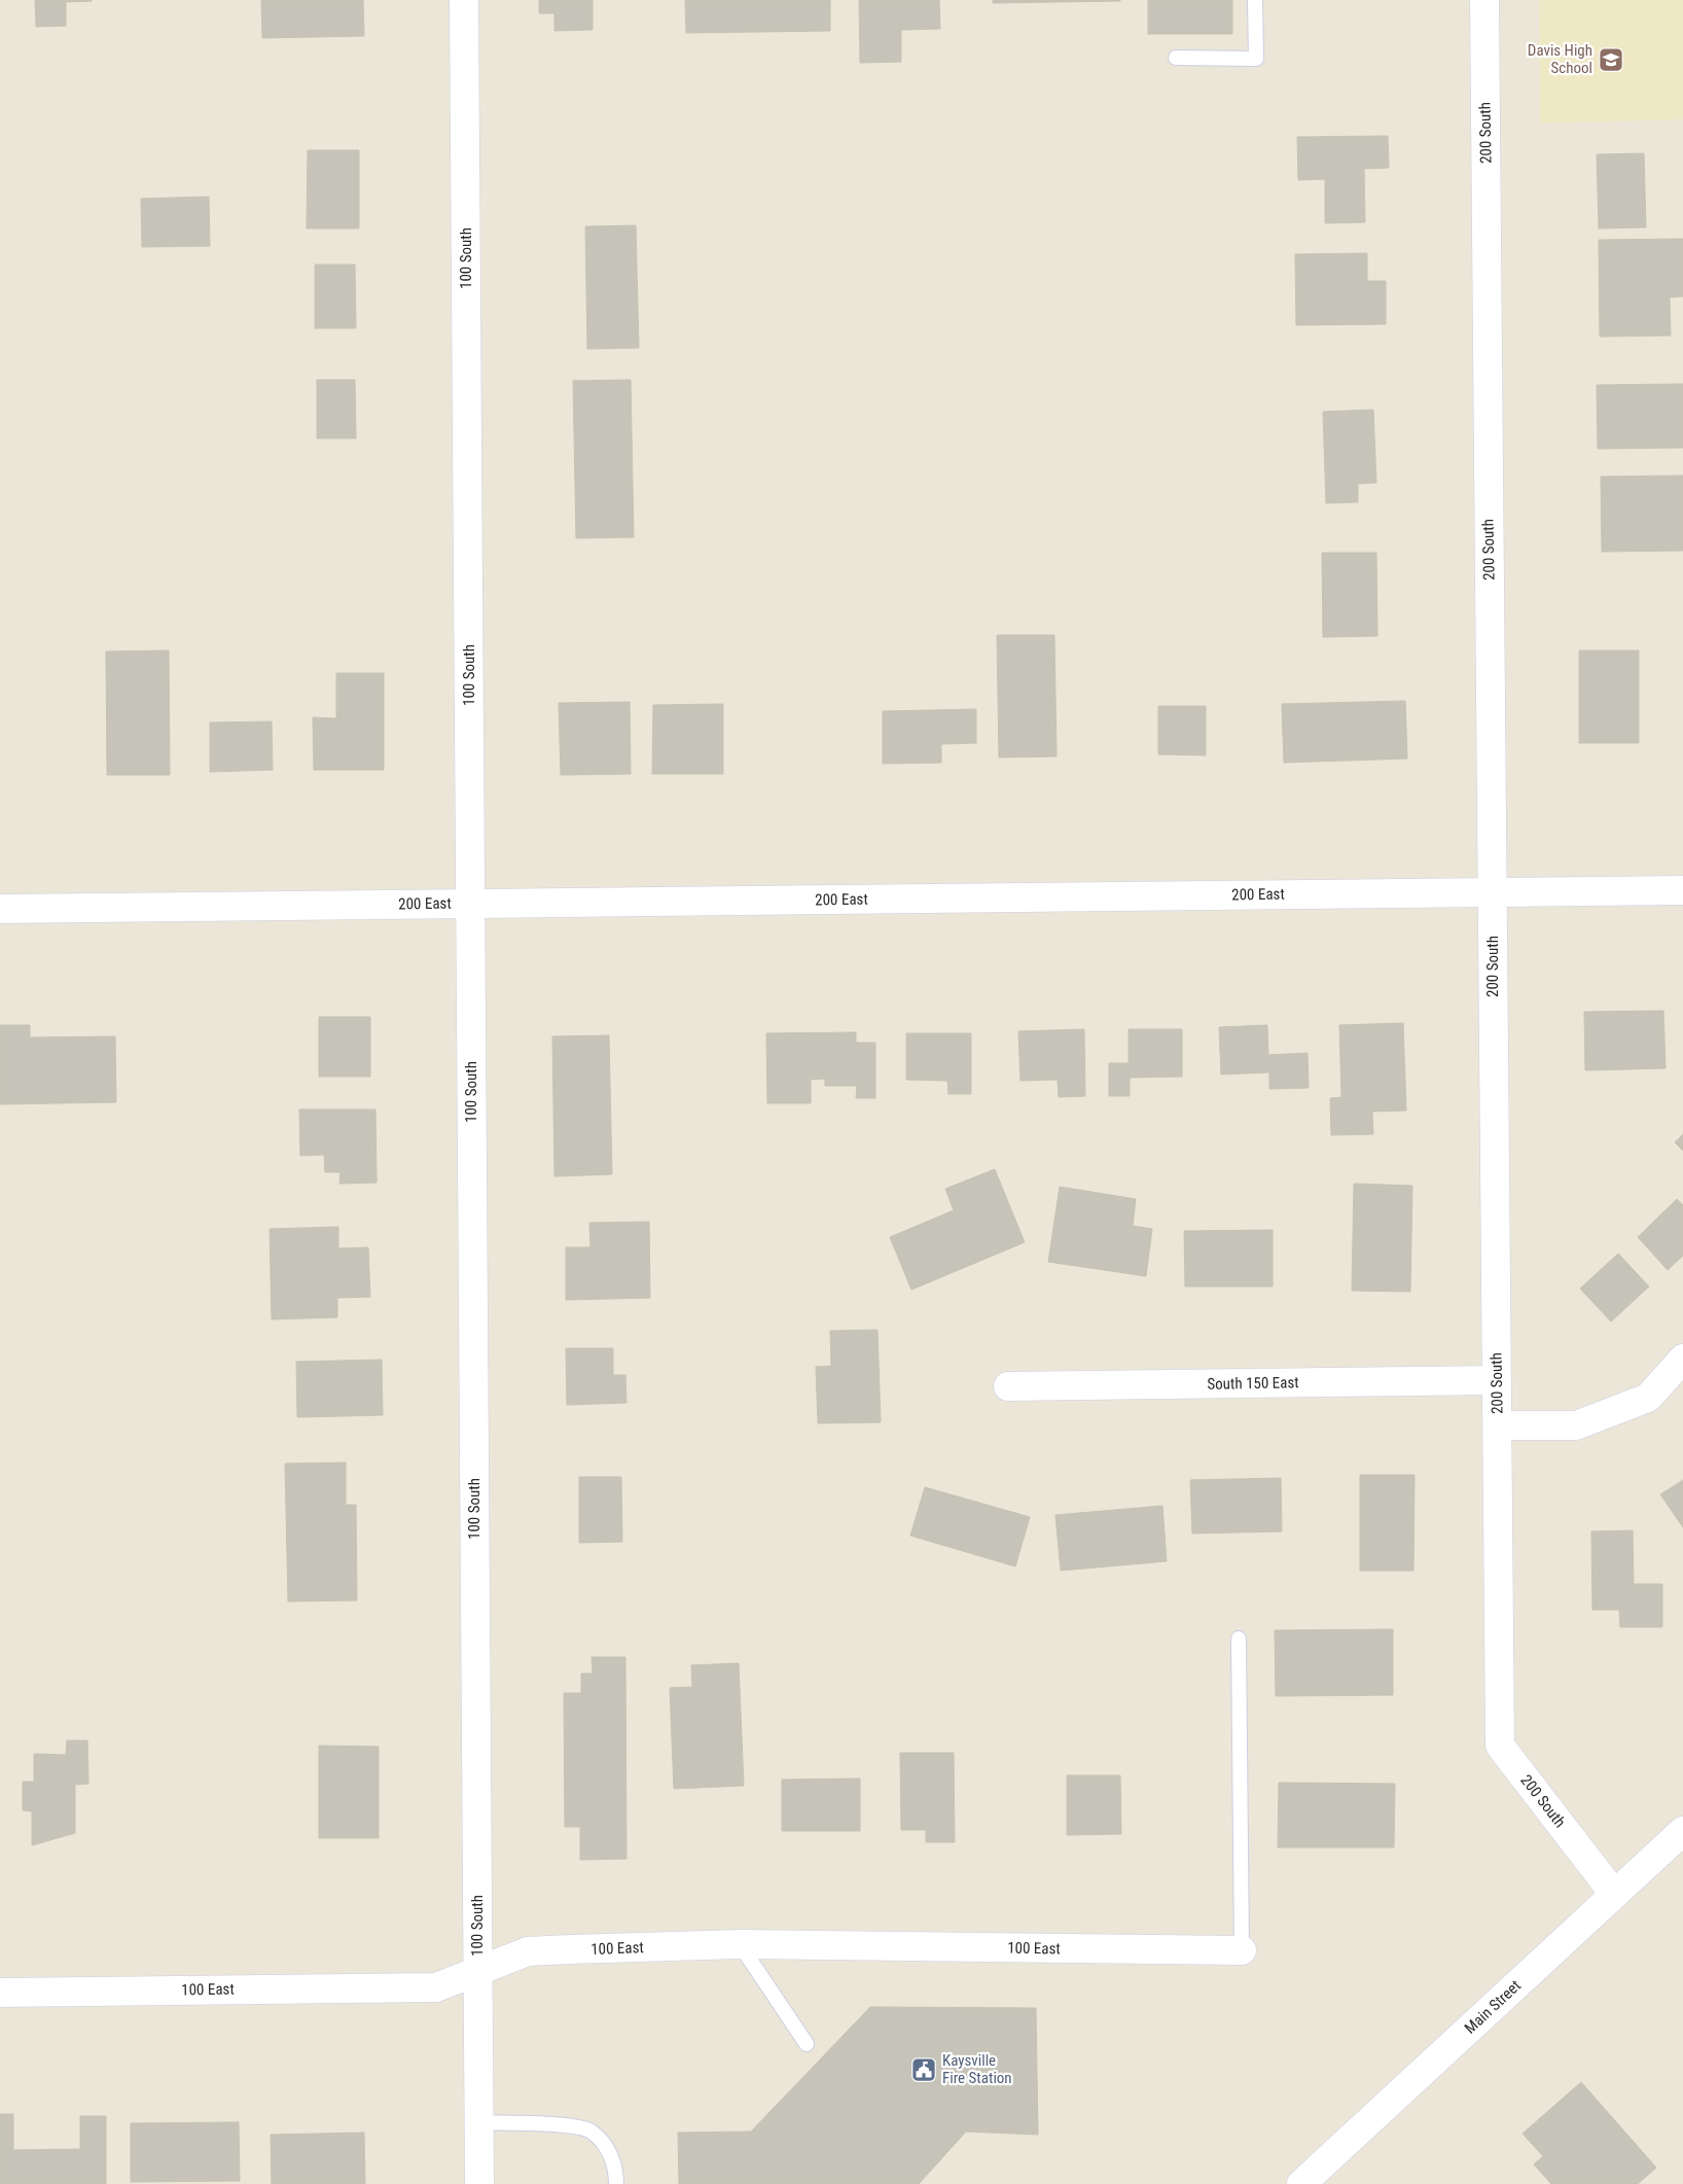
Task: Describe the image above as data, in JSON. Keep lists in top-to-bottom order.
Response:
{
  "streets": {
    "street": [
      "200 South",
      "100 South",
      "200 East",
      "South 150 East",
      "100 East",
      "Main Street"
    ]
  },
  "crossings": [
    ["200 South", "200 East"],
    ["200 South", "South 150 East"],
    ["200 South", "Main Street"],
    ["100 South", "200 East"],
    ["100 South", "100 East"]
  ],
  "places": {
    "school or university": ["Davis High School"],
    "public building": ["Kaysville Fire Station"]
  }
}
